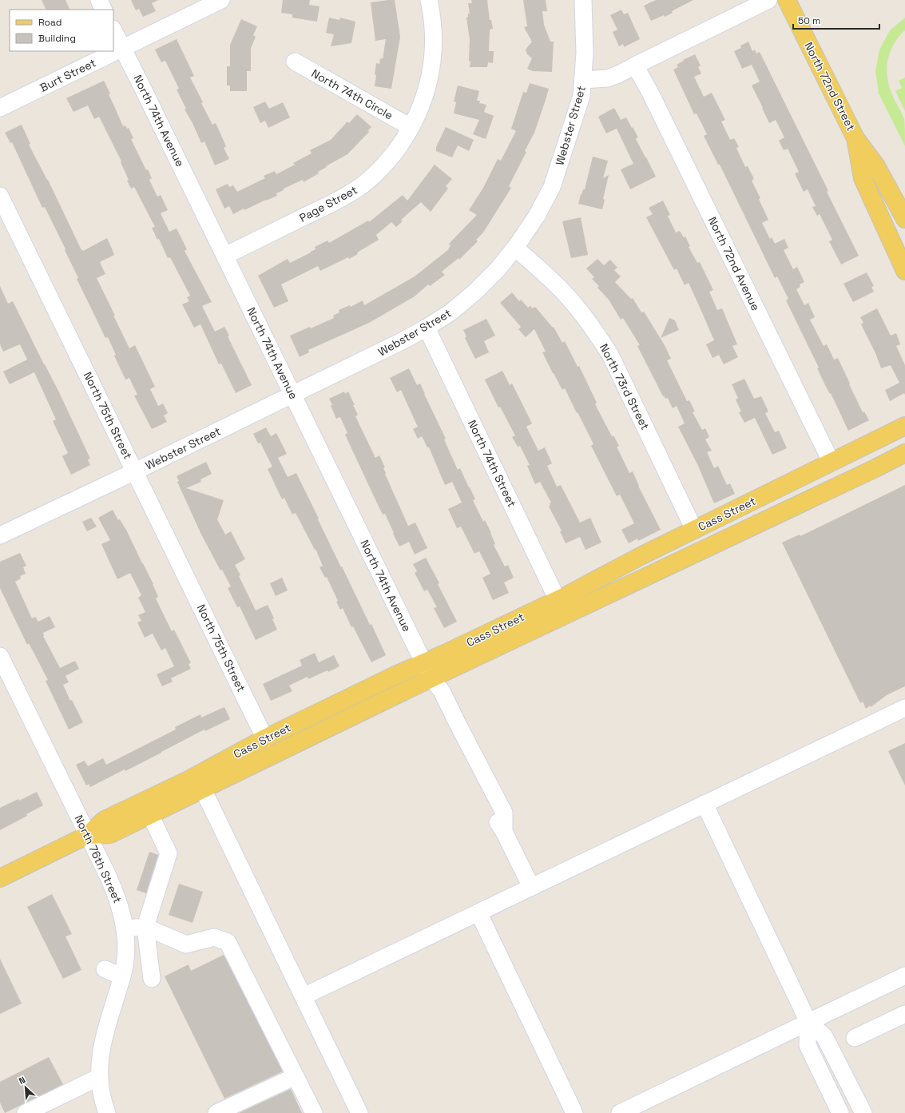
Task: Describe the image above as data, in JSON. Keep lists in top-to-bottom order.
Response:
{
  "streets": {
    "main road": ["North 72nd Street", "Cass Street"],
    "street": [
      "Burt Street",
      "North 74th Circle",
      "North 74th Avenue",
      "Webster Street",
      "Page Street",
      "North 72nd Avenue",
      "North 73rd Street",
      "North 75th Street",
      "North 74th Street",
      "North 76th Street"
    ]
  },
  "crossings": [
    ["Burt Street", "North 74th Avenue"],
    ["North 74th Circle", "Page Street"],
    ["North 74th Avenue", "Webster Street"],
    ["North 74th Avenue", "Page Street"],
    ["North 74th Avenue", "Cass Street"],
    ["Webster Street", "North 72nd Avenue"],
    ["Webster Street", "North 73rd Street"],
    ["Webster Street", "North 75th Street"],
    ["Webster Street", "North 74th Street"],
    ["North 72nd Avenue", "Cass Street"],
    ["North 73rd Street", "Cass Street"],
    ["North 75th Street", "Cass Street"],
    ["North 74th Street", "Cass Street"],
    ["Cass Street", "North 76th Street"]
  ],
  "legend": ["Road", "Building"],
  "scale_bar": "50 m",
  "north": "top left"
}
